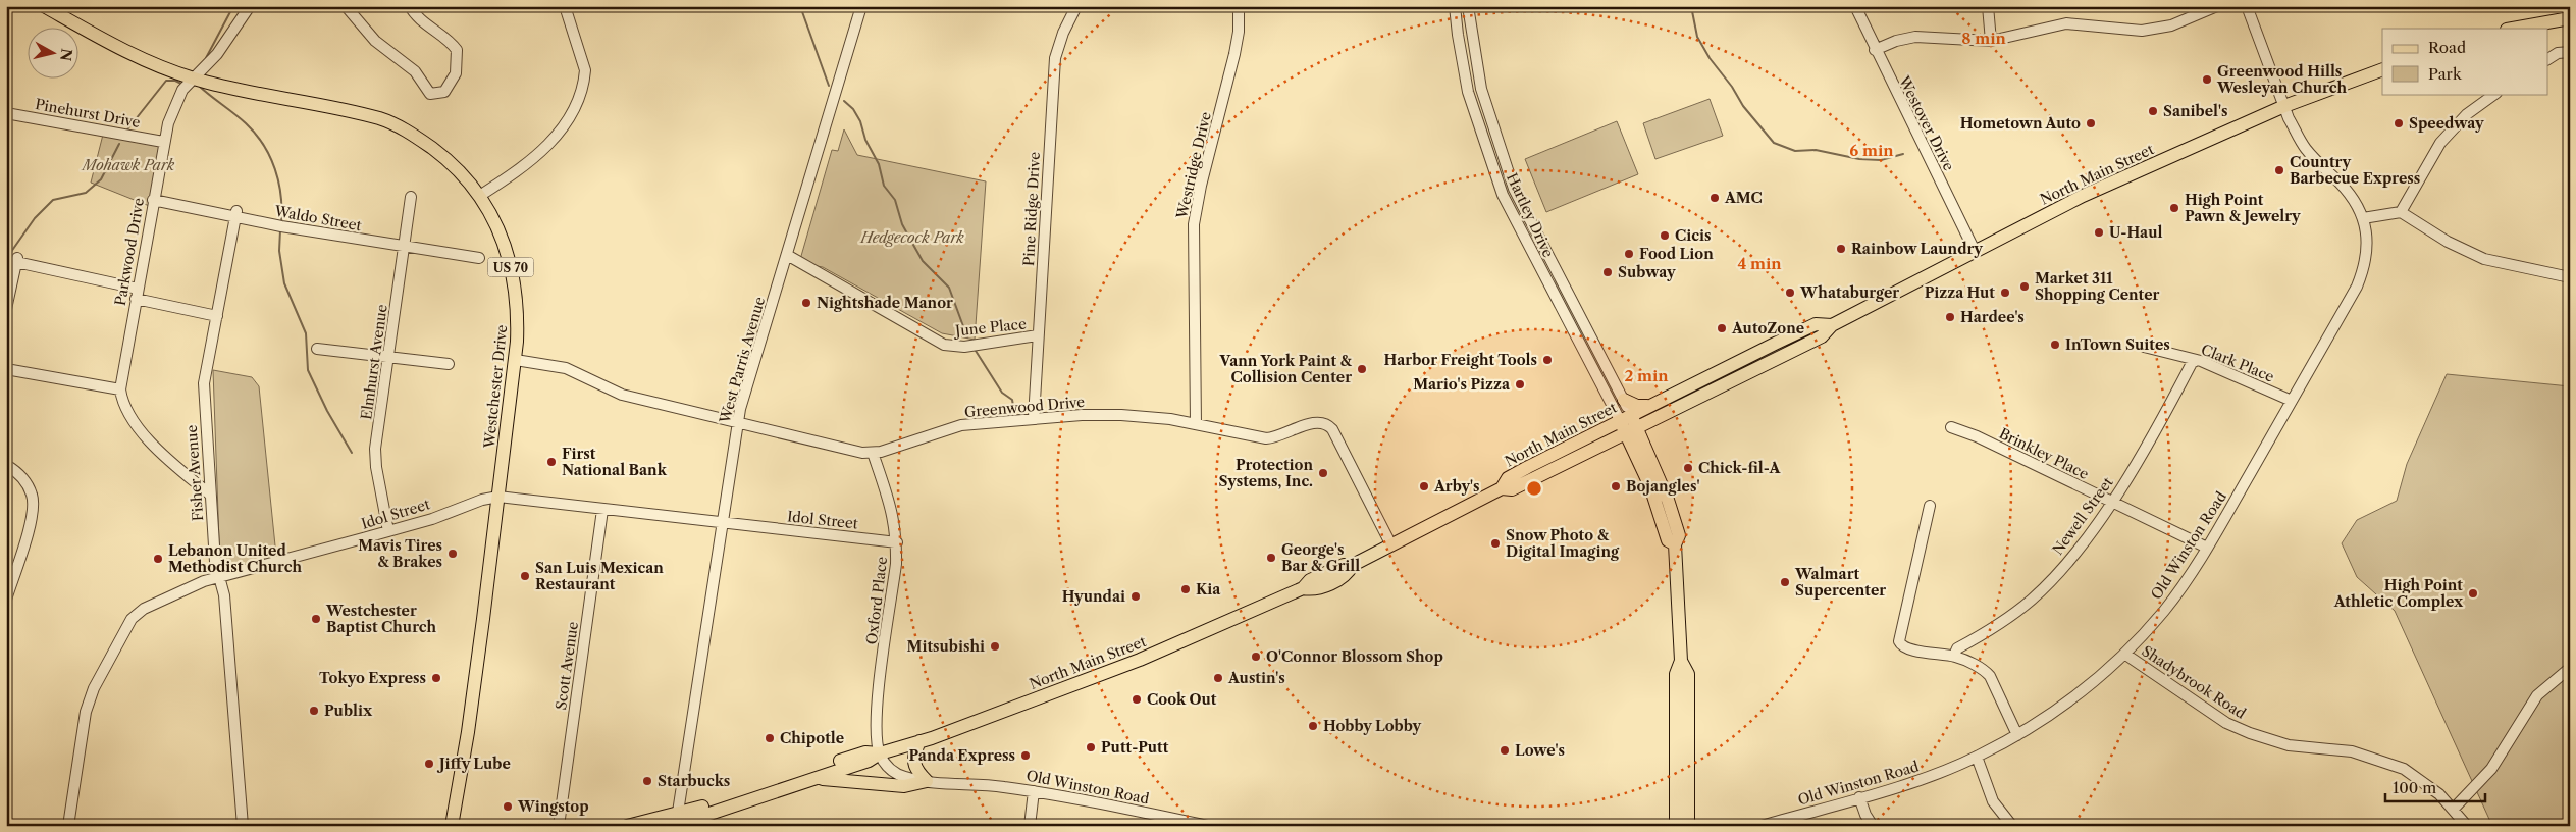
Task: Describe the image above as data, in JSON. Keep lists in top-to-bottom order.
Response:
{
  "streets": {
    "main road": ["North Main Street", "US 70", "Westchester Drive"],
    "street": [
      "Pinehurst Drive",
      "Westover Drive",
      "Westridge Drive",
      "Pine Ridge Drive",
      "Hartley Drive",
      "Waldo Street",
      "Parkwood Drive",
      "June Place",
      "West Parris Avenue",
      "Elmhurst Avenue",
      "Clark Place",
      "Greenwood Drive",
      "Brinkley Place",
      "Fisher Avenue",
      "Idol Street",
      "Newell Street",
      "Old Winston Road",
      "Oxford Place",
      "Scott Avenue",
      "Shadybrook Road"
    ]
  },
  "crossings": [
    ["Pinehurst Drive", "Parkwood Drive"],
    ["Westover Drive", "North Main Street"],
    ["Westridge Drive", "Greenwood Drive"],
    ["North Main Street", "Hartley Drive"],
    ["North Main Street", "West Parris Avenue"],
    ["North Main Street", "Greenwood Drive"],
    ["North Main Street", "Old Winston Road"],
    ["North Main Street", "Oxford Place"],
    ["Pine Ridge Drive", "June Place"],
    ["Pine Ridge Drive", "Greenwood Drive"],
    ["Waldo Street", "Parkwood Drive"],
    ["Waldo Street", "Elmhurst Avenue"],
    ["Waldo Street", "Fisher Avenue"],
    ["Parkwood Drive", "Westchester Drive"],
    ["June Place", "West Parris Avenue"],
    ["West Parris Avenue", "Greenwood Drive"],
    ["West Parris Avenue", "Idol Street"],
    ["Elmhurst Avenue", "Idol Street"],
    ["Clark Place", "Newell Street"],
    ["Clark Place", "Old Winston Road"],
    ["Westchester Drive", "Greenwood Drive"],
    ["Westchester Drive", "Idol Street"],
    ["Greenwood Drive", "Oxford Place"],
    ["Brinkley Place", "Newell Street"],
    ["Brinkley Place", "Old Winston Road"],
    ["Fisher Avenue", "Idol Street"],
    ["Idol Street", "Oxford Place"],
    ["Idol Street", "Scott Avenue"],
    ["Old Winston Road", "Oxford Place"],
    ["Old Winston Road", "Shadybrook Road"]
  ],
  "parks": ["Mohawk Park", "Hedgecock Park"],
  "places": [
    "Greenwood Hills Wesleyan Church",
    "Sanibel's",
    "Hometown Auto",
    "Speedway",
    "Country Barbecue Express",
    "AMC",
    "High Point Pawn & Jewelry",
    "U-Haul",
    "Cicis",
    "Rainbow Laundry",
    "Food Lion",
    "Subway",
    "Market 311 Shopping Center",
    "Whataburger",
    "Pizza Hut",
    "Nightshade Manor",
    "Hardee's",
    "AutoZone",
    "InTown Suites",
    "Harbor Freight Tools",
    "Vann York Paint & Collision Center",
    "Mario's Pizza",
    "First National Bank",
    "Chick-fil-A",
    "Protection Systems, Inc.",
    "Arby's",
    "Bojangles'",
    "Snow Photo & Digital Imaging",
    "Mavis Tires & Brakes",
    "George's Bar & Grill",
    "Lebanon United Methodist Church",
    "San Luis Mexican Restaurant",
    "Walmart Supercenter",
    "Kia",
    "High Point Athletic Complex",
    "Hyundai",
    "Westchester Baptist Church",
    "Mitsubishi",
    "O'Connor Blossom Shop",
    "Tokyo Express",
    "Austin's",
    "Cook Out",
    "Publix",
    "Hobby Lobby",
    "Chipotle",
    "Putt-Putt",
    "Lowe's",
    "Panda Express",
    "Jiffy Lube",
    "Starbucks",
    "Wingstop"
  ],
  "legend": ["Road", "Park"],
  "scale_bar": "100 m",
  "north": "right",
  "rings": [
    "8 min",
    "6 min",
    "4 min",
    "2 min"
  ]
}
